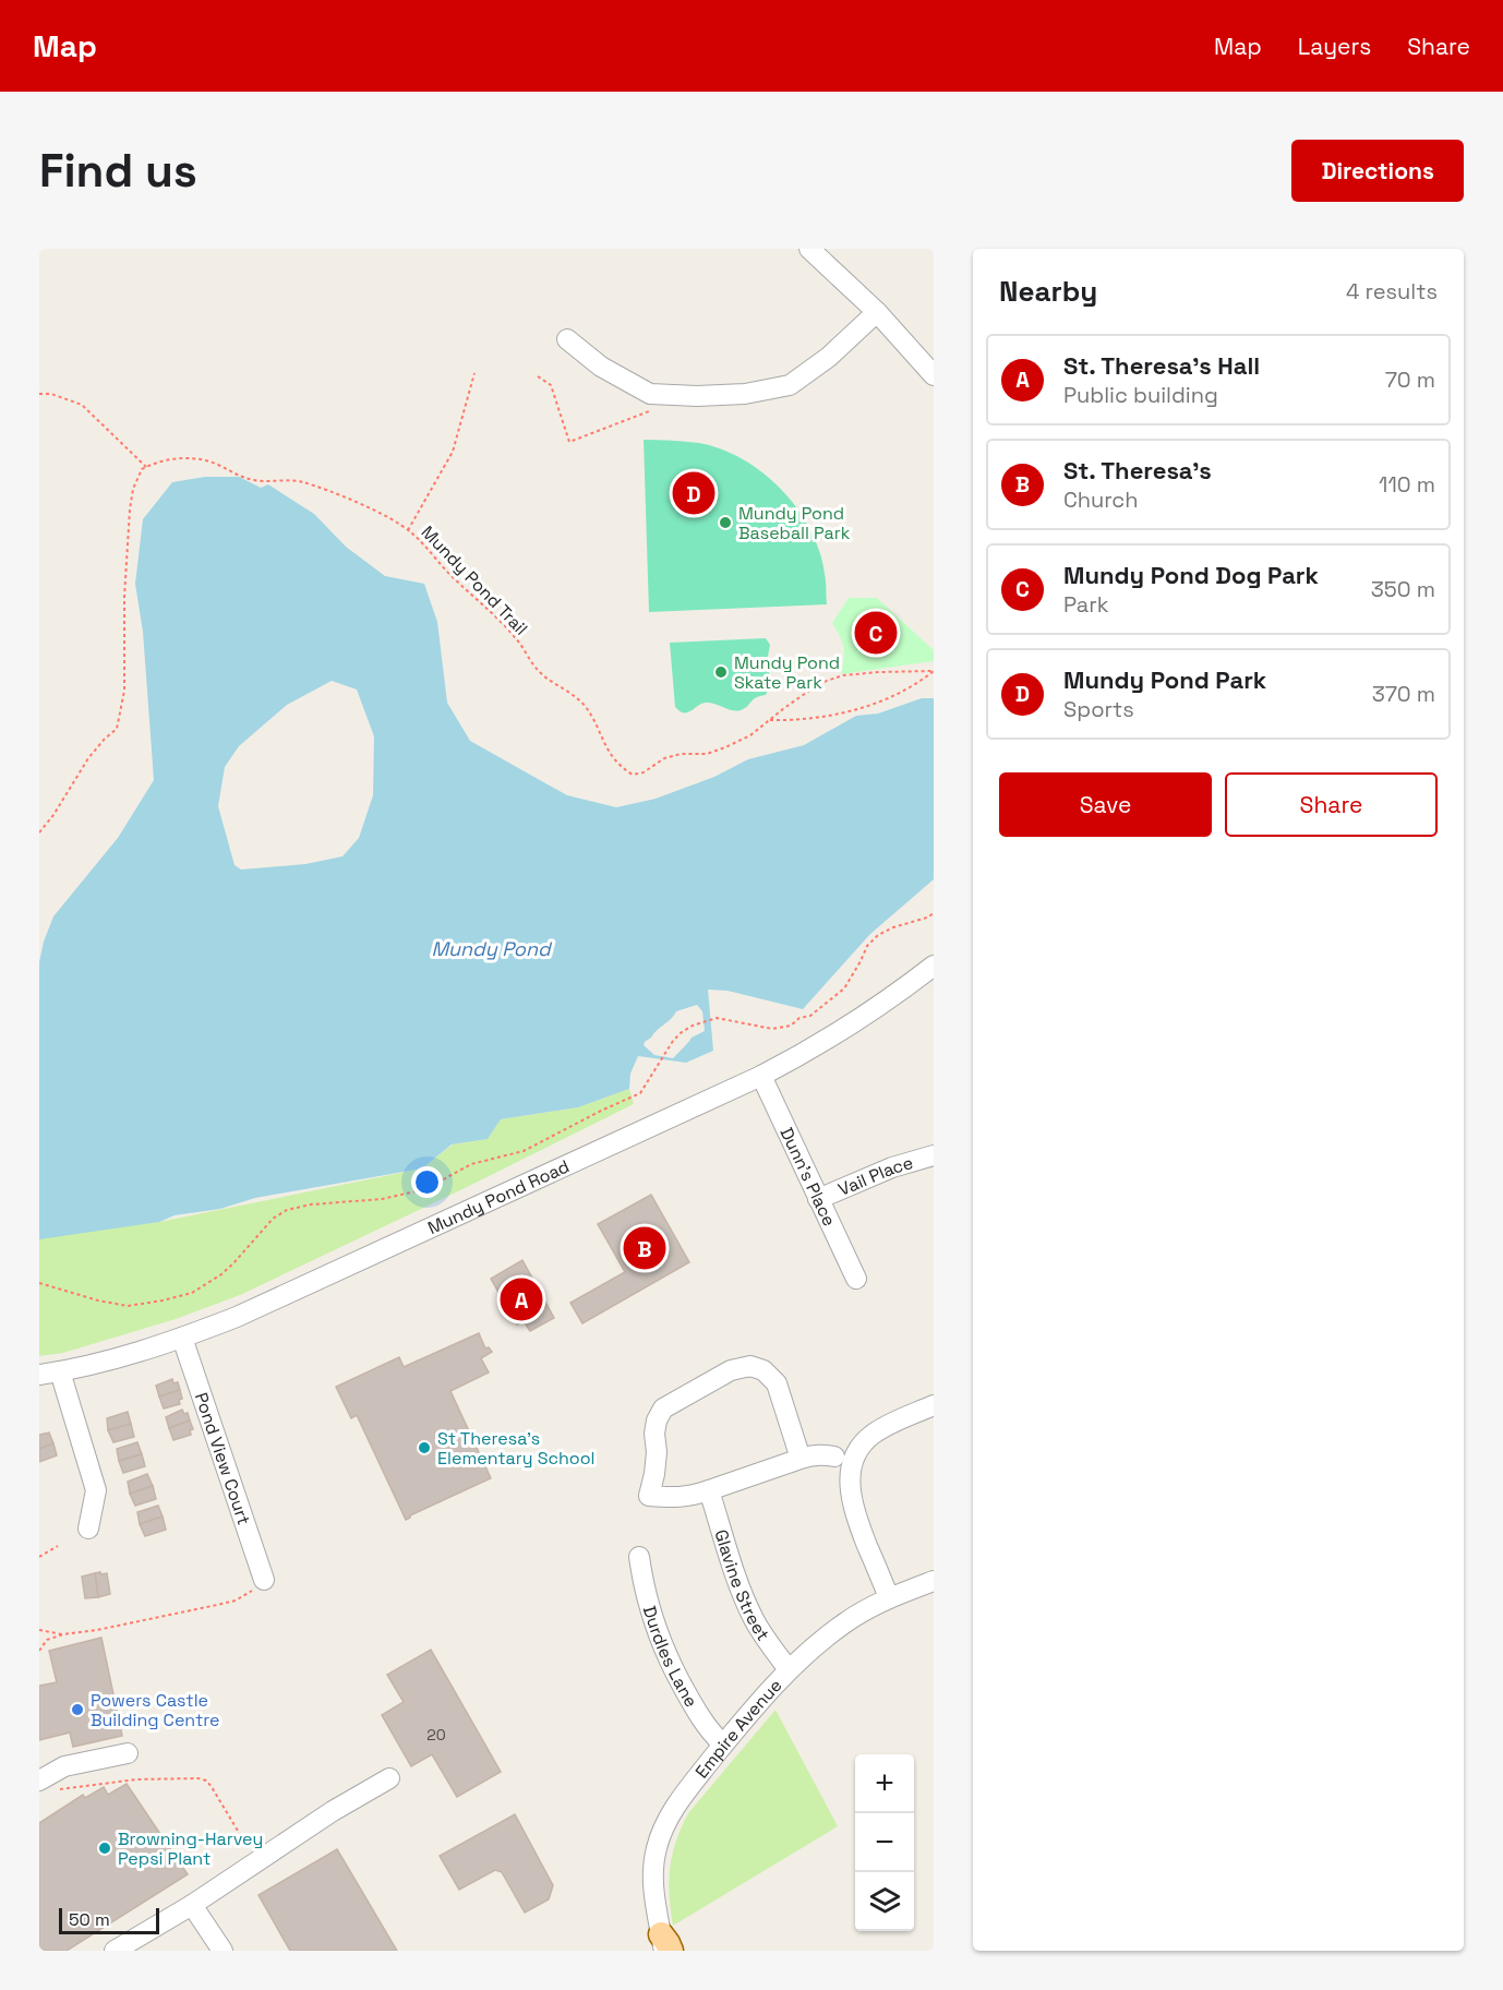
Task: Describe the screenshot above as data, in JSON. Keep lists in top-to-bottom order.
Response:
{
  "streets": {
    "street": [
      "Vail Place",
      "Dunn's Place",
      "Mundy Pond Road",
      "Pond View Court",
      "Glavine Street",
      "Durdles Lane",
      "Empire Avenue"
    ],
    "path": ["Mundy Pond Trail"]
  },
  "crossings": [
    ["Vail Place", "Dunn's Place"],
    ["Dunn's Place", "Mundy Pond Road"],
    ["Mundy Pond Road", "Pond View Court"],
    ["Glavine Street", "Empire Avenue"],
    ["Durdles Lane", "Empire Avenue"]
  ],
  "water": ["Mundy Pond"],
  "places": [
    "Mundy Pond Baseball Park",
    "Mundy Pond Skate Park",
    "St Theresa's Elementary School",
    "Powers Castle Building Centre",
    "Browning-Harvey Pepsi Plant"
  ],
  "house_numbers": ["20"],
  "scale_bar": "50 m",
  "page": {
    "header": "Map",
    "nav": ["Map", "Layers", "Share"],
    "buttons": [
      "Directions",
      ["Save", "Share"]
    ],
    "title": "Find us",
    "heading": ["Nearby", "4 results"],
    "list": [
      {
        "mark": "A",
        "name": "St. Theresa's Hall",
        "note": "Public building",
        "value": "70 m"
      },
      {
        "mark": "B",
        "name": "St. Theresa's",
        "note": "Church",
        "value": "110 m"
      },
      {
        "mark": "C",
        "name": "Mundy Pond Dog Park",
        "note": "Park",
        "value": "350 m"
      },
      {
        "mark": "D",
        "name": "Mundy Pond Park",
        "note": "Sports",
        "value": "370 m"
      }
    ],
    "pins": [
      "D",
      "C",
      "B",
      "A"
    ],
    "map_buttons": ["+", "−"],
    "scale": "50 m"
  }
}
